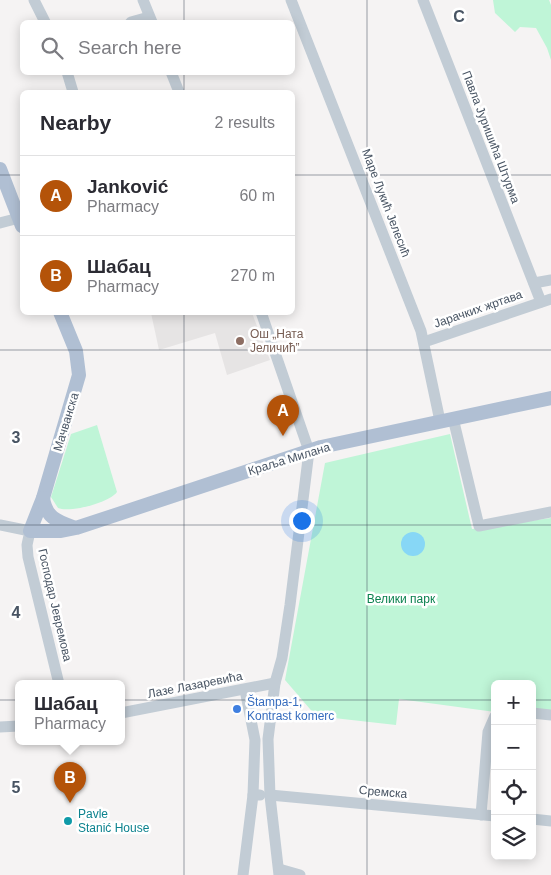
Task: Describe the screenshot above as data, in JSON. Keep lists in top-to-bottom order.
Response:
{
  "streets": {
    "main road": ["Мачванска", "Краља Милана"],
    "street": [
      "Павла Јуришића Штурма",
      "Маре Лукић Јелесић",
      "Јарачких жртава",
      "Господар Јевремова",
      "Лазе Лазаревића",
      "Сремска"
    ]
  },
  "crossings": [
    ["Павла Јуришића Штурма", "Јарачких жртава"],
    ["Маре Лукић Јелесић", "Јарачких жртава"],
    ["Маре Лукић Јелесић", "Краља Милана"],
    ["Мачванска", "Краља Милана"],
    ["Мачванска", "Господар Јевремова"],
    ["Краља Милана", "Господар Јевремова"]
  ],
  "parks": ["Велики парк"],
  "places": ["Ош „Ната Јеличић”", "Štampa-1, Kontrast komerc", "Pavle Stanić House"],
  "page": {
    "search": "Search here",
    "heading": ["Nearby", "2 results"],
    "list": [
      {
        "mark": "A",
        "name": "Janković",
        "note": "Pharmacy",
        "value": "60 m"
      },
      {
        "mark": "B",
        "name": "Шабац",
        "note": "Pharmacy",
        "value": "270 m"
      }
    ],
    "pins": ["A", "B"],
    "map_buttons": ["+", "−"],
    "popup": ["Шабац", "Pharmacy"]
  },
  "grid": {
    "columns": ["C"],
    "rows": ["3", "4", "5"]
  }
}
